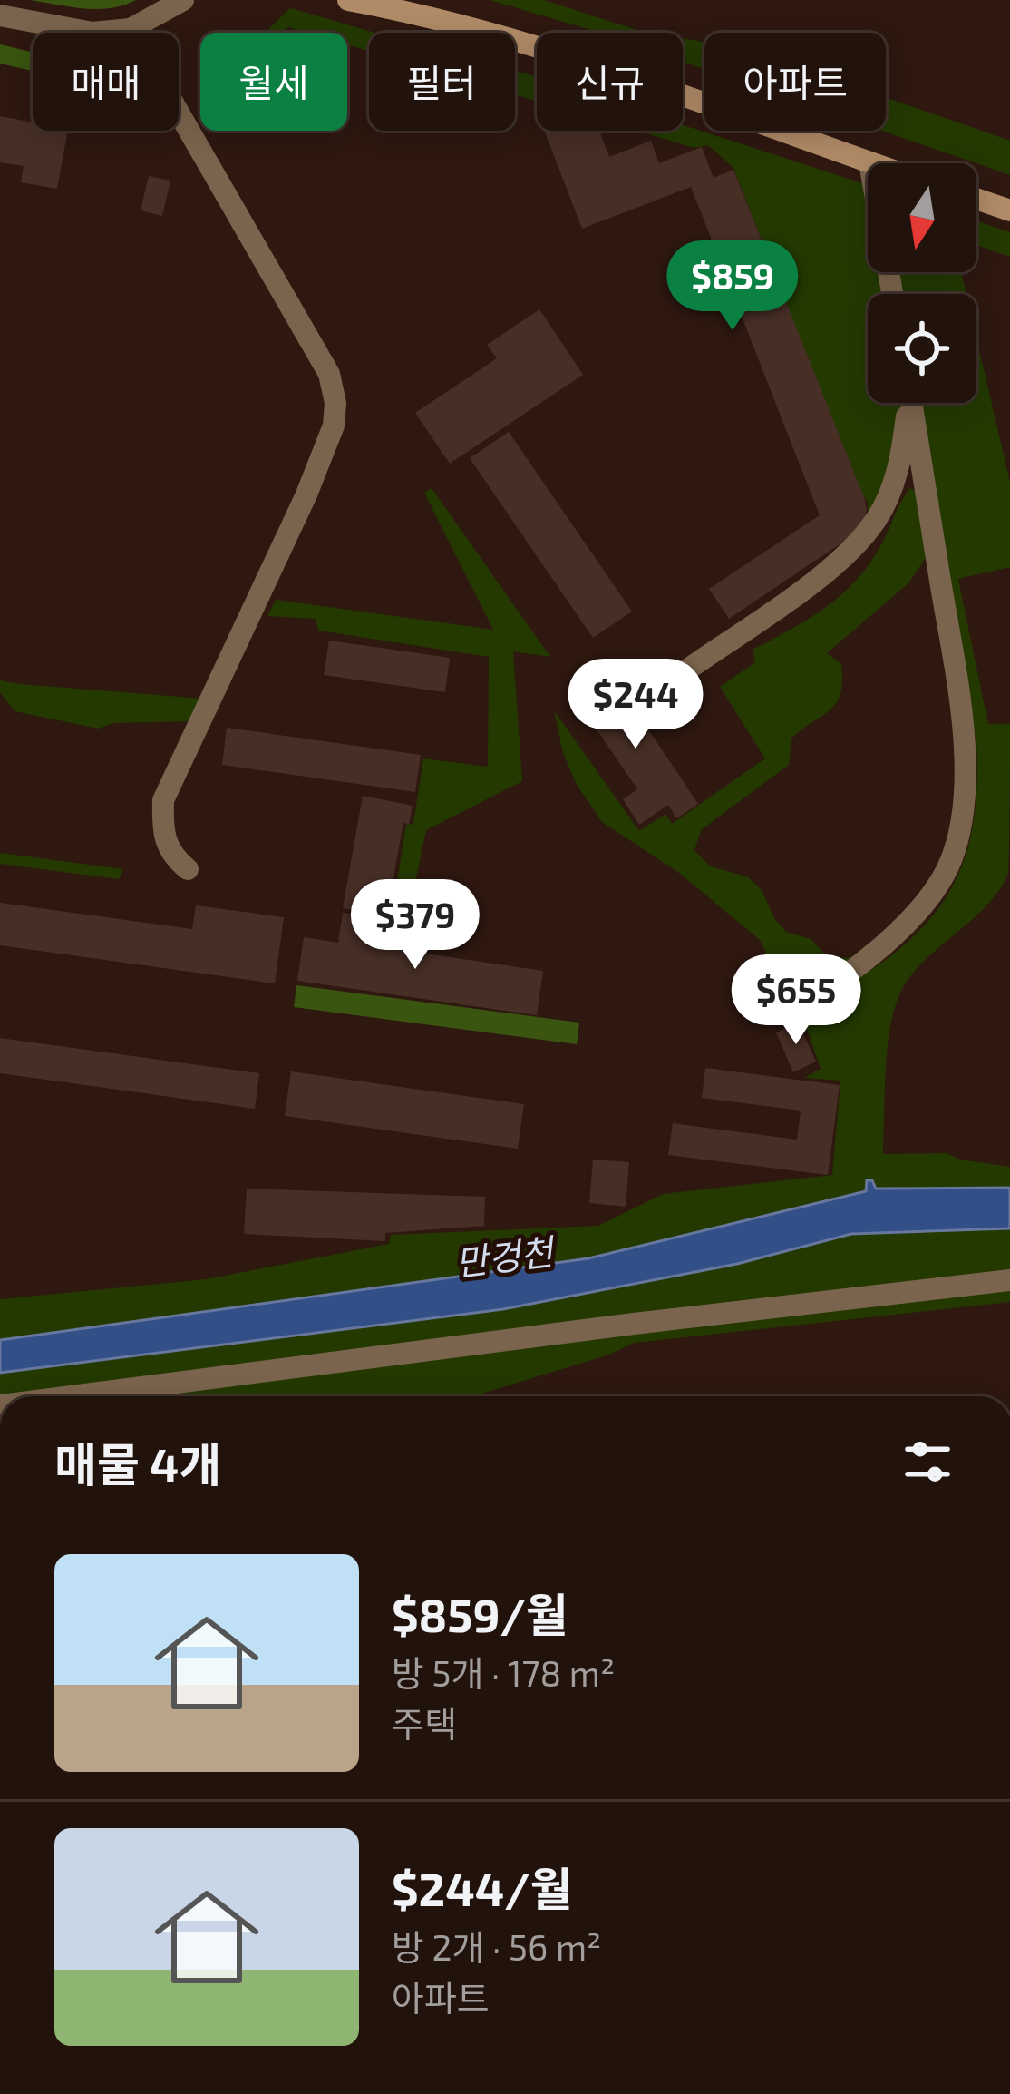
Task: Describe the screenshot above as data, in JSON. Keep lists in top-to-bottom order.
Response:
{
  "water": ["만겅천"],
  "north": "bottom",
  "page": {
    "chip": [
      "매매",
      "월세",
      "필터",
      "신규",
      "아파트"
    ],
    "price": [
      "$859",
      "$244",
      "$379",
      "$655"
    ],
    "heading": "매물 4개",
    "list": [
      {
        "name": "$859/월",
        "note": "방 5개 · 178 m² · 주택"
      },
      {
        "name": "$244/월",
        "note": "방 2개 · 56 m² · 아파트"
      }
    ]
  }
}
